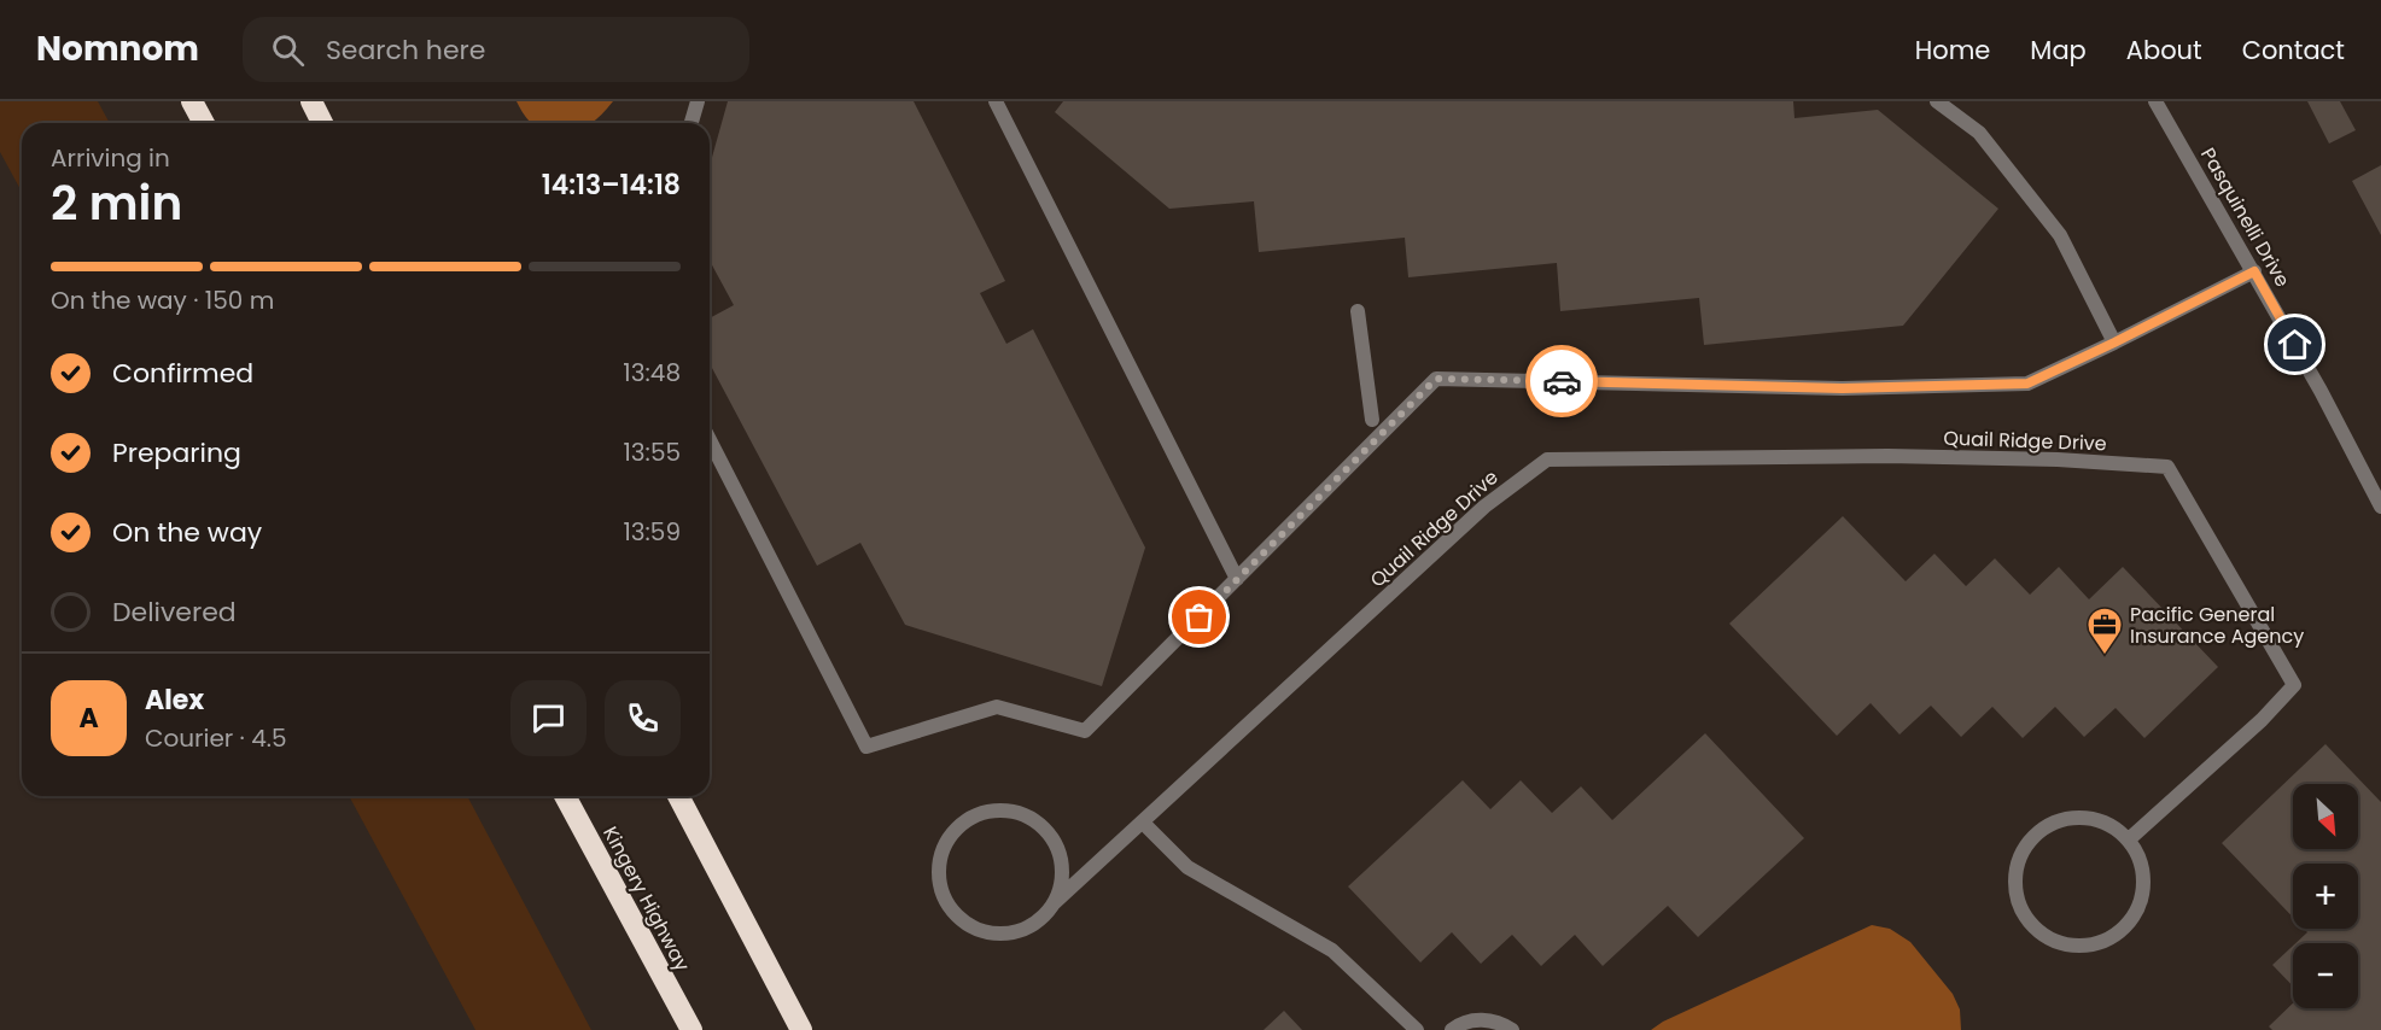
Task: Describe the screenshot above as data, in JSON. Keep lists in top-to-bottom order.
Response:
{
  "streets": {
    "highway": ["Kingery Highway"],
    "street": ["Pasquinelli Drive", "Quail Ridge Drive"]
  },
  "places": {
    "office": ["Pacific General Insurance Agency"]
  },
  "north": "bottom right",
  "page": {
    "header": "Nomnom",
    "search": "Search here",
    "nav": [
      "Home",
      "Map",
      "About",
      "Contact"
    ],
    "heading": ["2 min", "Arriving in", "14:13–14:18"],
    "panel": ["Alex", "Courier · 4.5"],
    "bar": "On the way · 150 m",
    "list": [
      ["Confirmed", "13:48"],
      ["Preparing", "13:55"],
      ["On the way", "13:59"],
      "Delivered"
    ],
    "round": "A",
    "map_buttons": ["+", "−"]
  }
}
